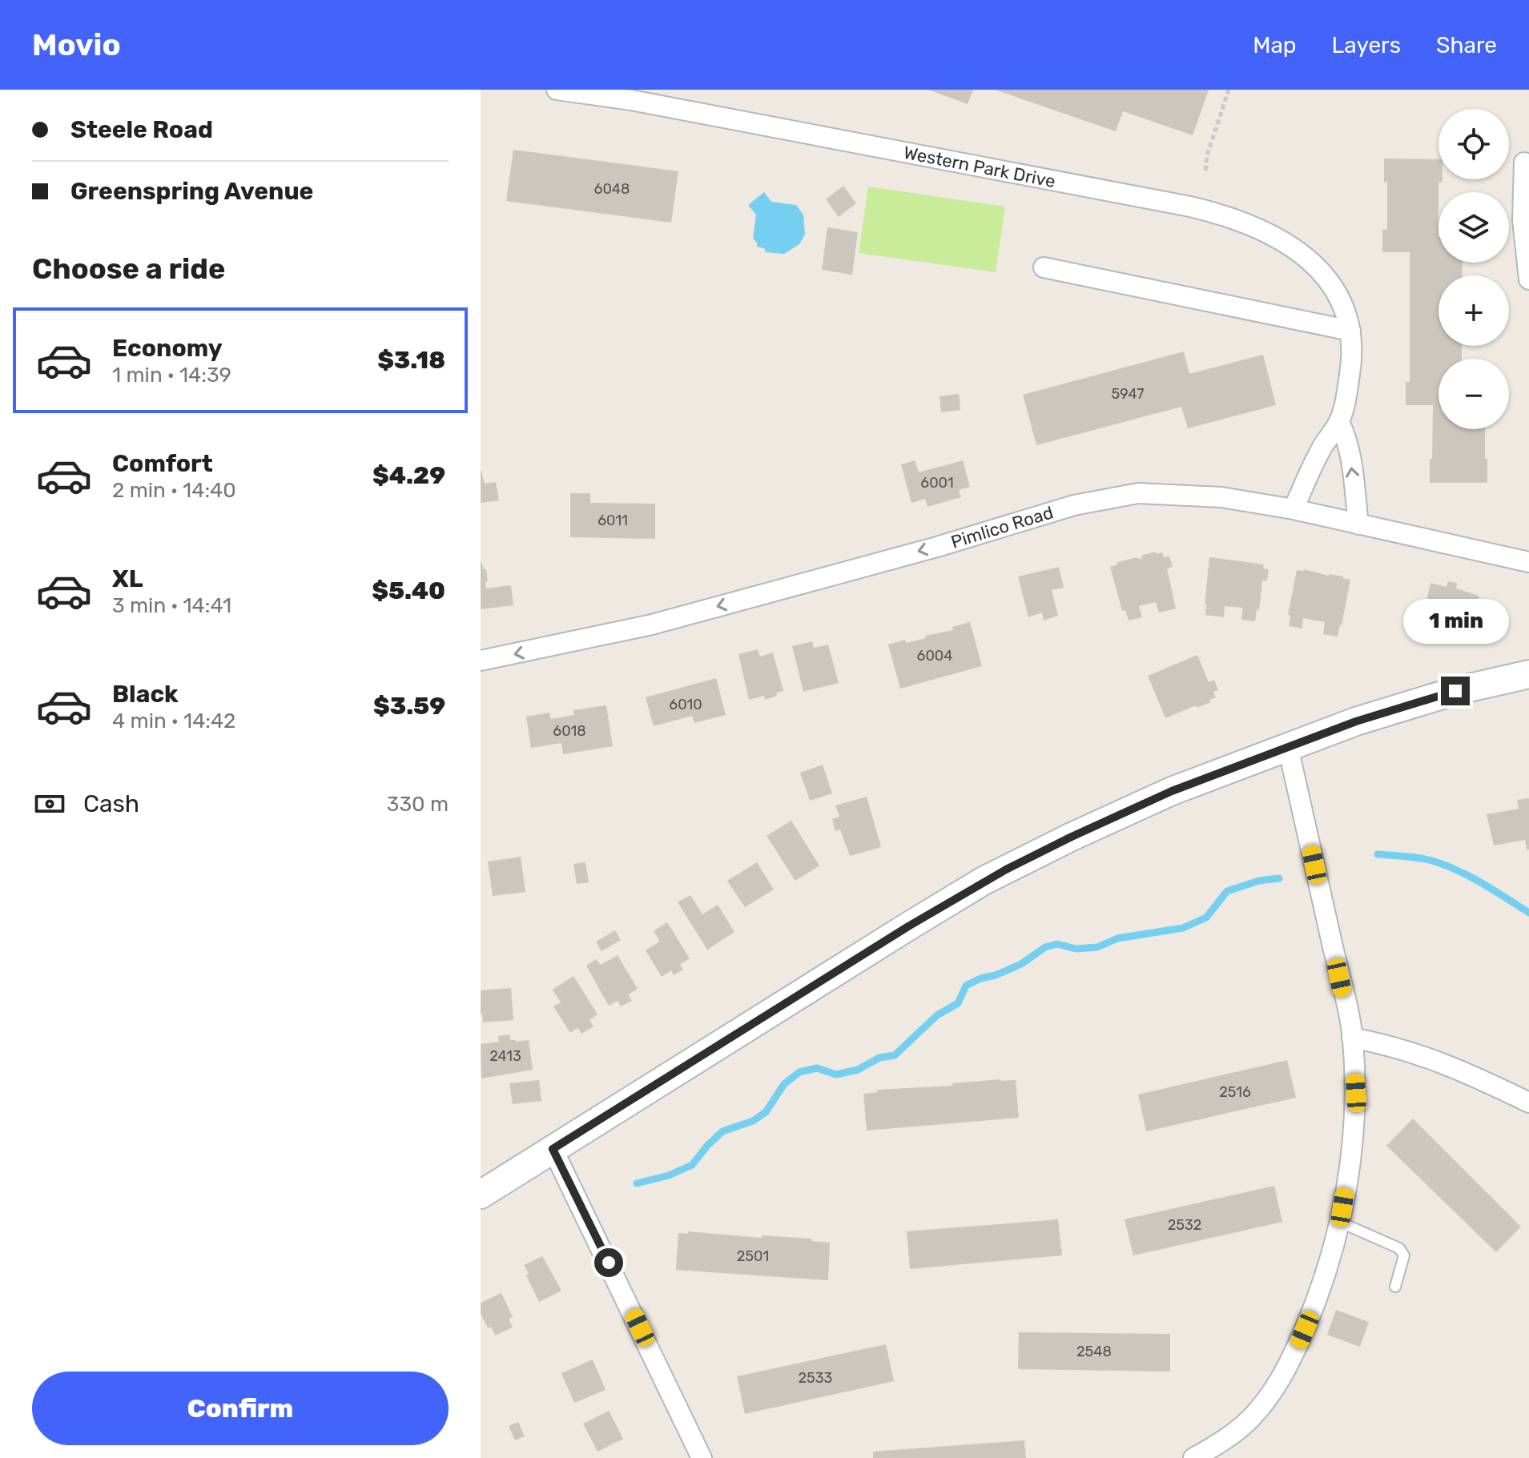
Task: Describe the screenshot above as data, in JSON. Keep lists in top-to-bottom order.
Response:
{
  "streets": {
    "street": ["Western Park Drive", "Pimlico Road"]
  },
  "crossings": [
    ["Western Park Drive", "Pimlico Road"]
  ],
  "one_way": ["Pimlico Road"],
  "house_numbers": [
    "6048",
    "5947",
    "6001",
    "6011",
    "6004",
    "6010",
    "6018",
    "2413",
    "2516",
    "2532",
    "2501",
    "2548",
    "2533"
  ],
  "page": {
    "header": "Movio",
    "nav": ["Map", "Layers", "Share"],
    "banner": ["Steele Road", "Greenspring Avenue"],
    "map_buttons": ["+", "−"],
    "heading": "Choose a ride",
    "list": [
      {
        "name": "Economy",
        "note": "1 min · 14:39",
        "value": "$3.18"
      },
      {
        "name": "Comfort",
        "note": "2 min · 14:40",
        "value": "$4.29"
      },
      {
        "name": "XL",
        "note": "3 min · 14:41",
        "value": "$5.40"
      },
      {
        "name": "Black",
        "note": "4 min · 14:42",
        "value": "$3.59"
      }
    ],
    "bubble": "1 min",
    "pay": ["Cash", "330 m"],
    "buttons": "Confirm"
  }
}
